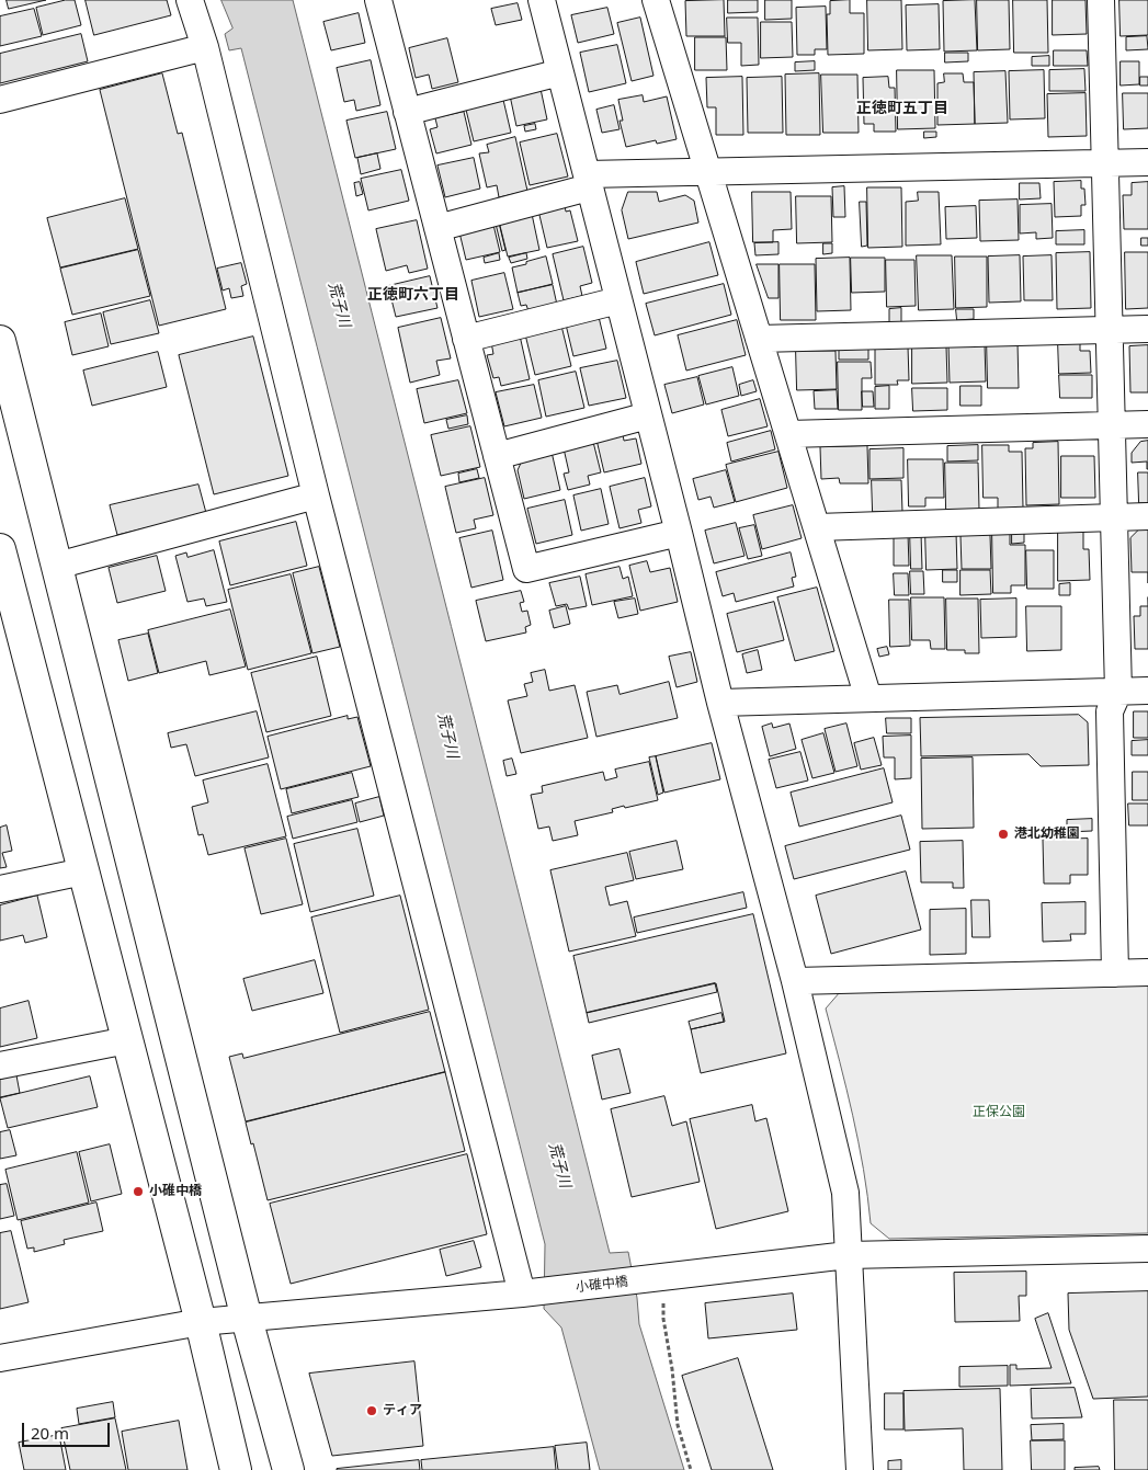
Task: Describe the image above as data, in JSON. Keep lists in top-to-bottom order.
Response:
{
  "streets": {
    "street": ["小碓中橋"]
  },
  "districts": ["正徳町五丁目", "正徳町六丁目"],
  "water": ["荒子川"],
  "parks": ["正保公園"],
  "places": ["港北幼稚園", "小碓中橋", "ティア"],
  "scale_bar": "20 m"
}
